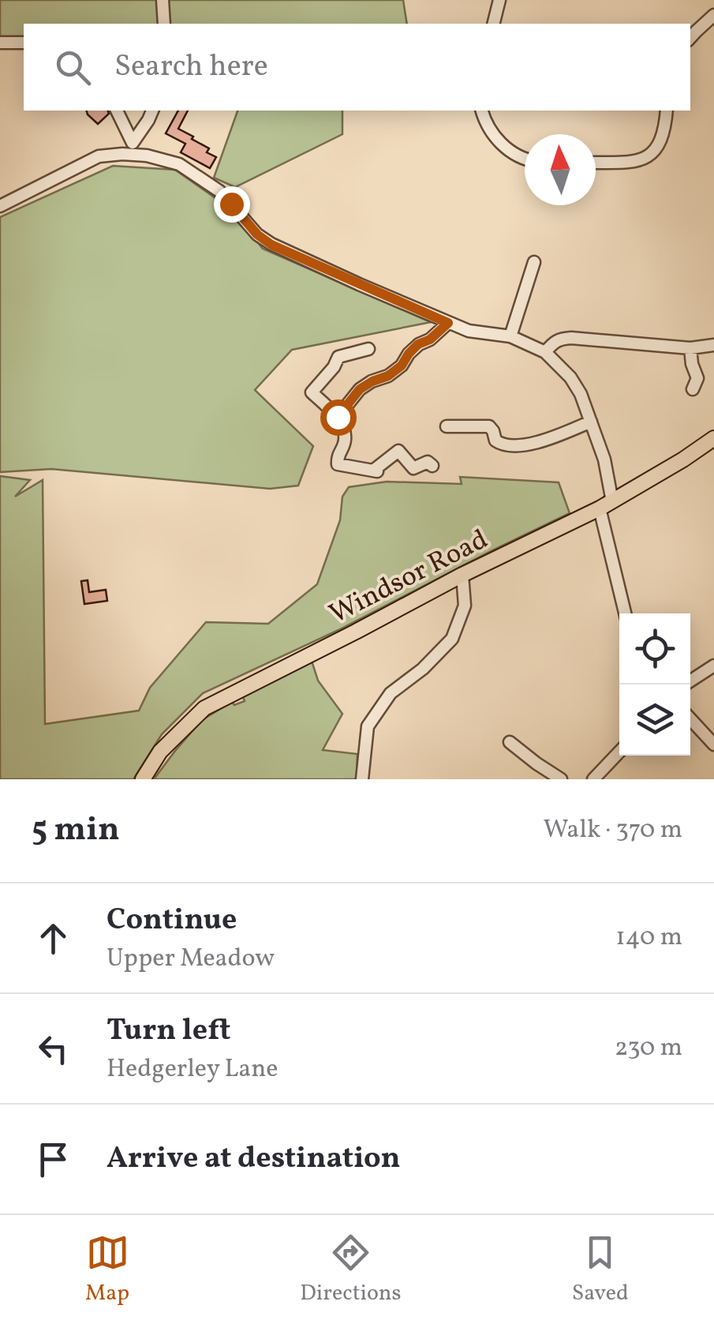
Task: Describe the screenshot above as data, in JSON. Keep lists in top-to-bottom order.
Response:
{
  "streets": {
    "main road": ["Windsor Road"]
  },
  "north": "top",
  "page": {
    "search": "Search here",
    "heading": ["5 min", "Walk · 370 m"],
    "list": [
      ["Continue", "Upper Meadow", "140 m"],
      ["Turn left", "Hedgerley Lane", "230 m"],
      "Arrive at destination"
    ],
    "nav": ["Map", "Directions", "Saved"]
  }
}
